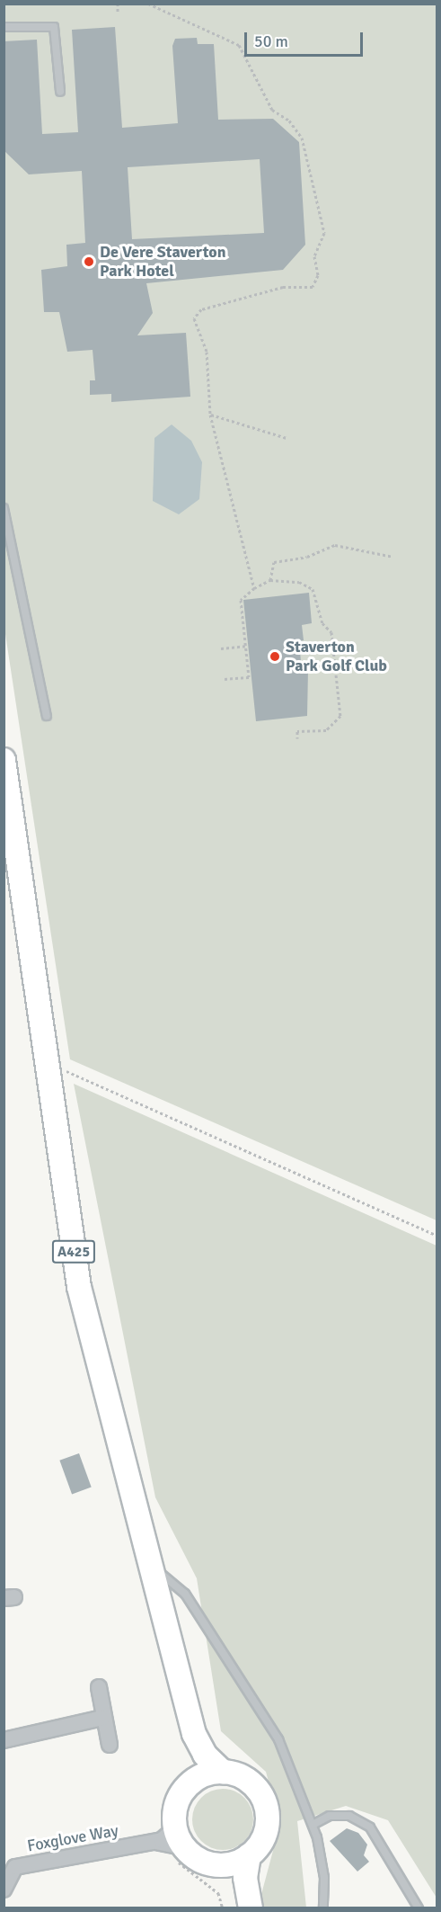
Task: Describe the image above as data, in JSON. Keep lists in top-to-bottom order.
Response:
{
  "streets": {
    "main road": ["A425"],
    "street": ["Foxglove Way"]
  },
  "crossings": [
    ["A425", "Foxglove Way"]
  ],
  "places": ["De Vere Staverton Park Hotel", "Staverton Park Golf Club"],
  "scale_bar": "50 m"
}
